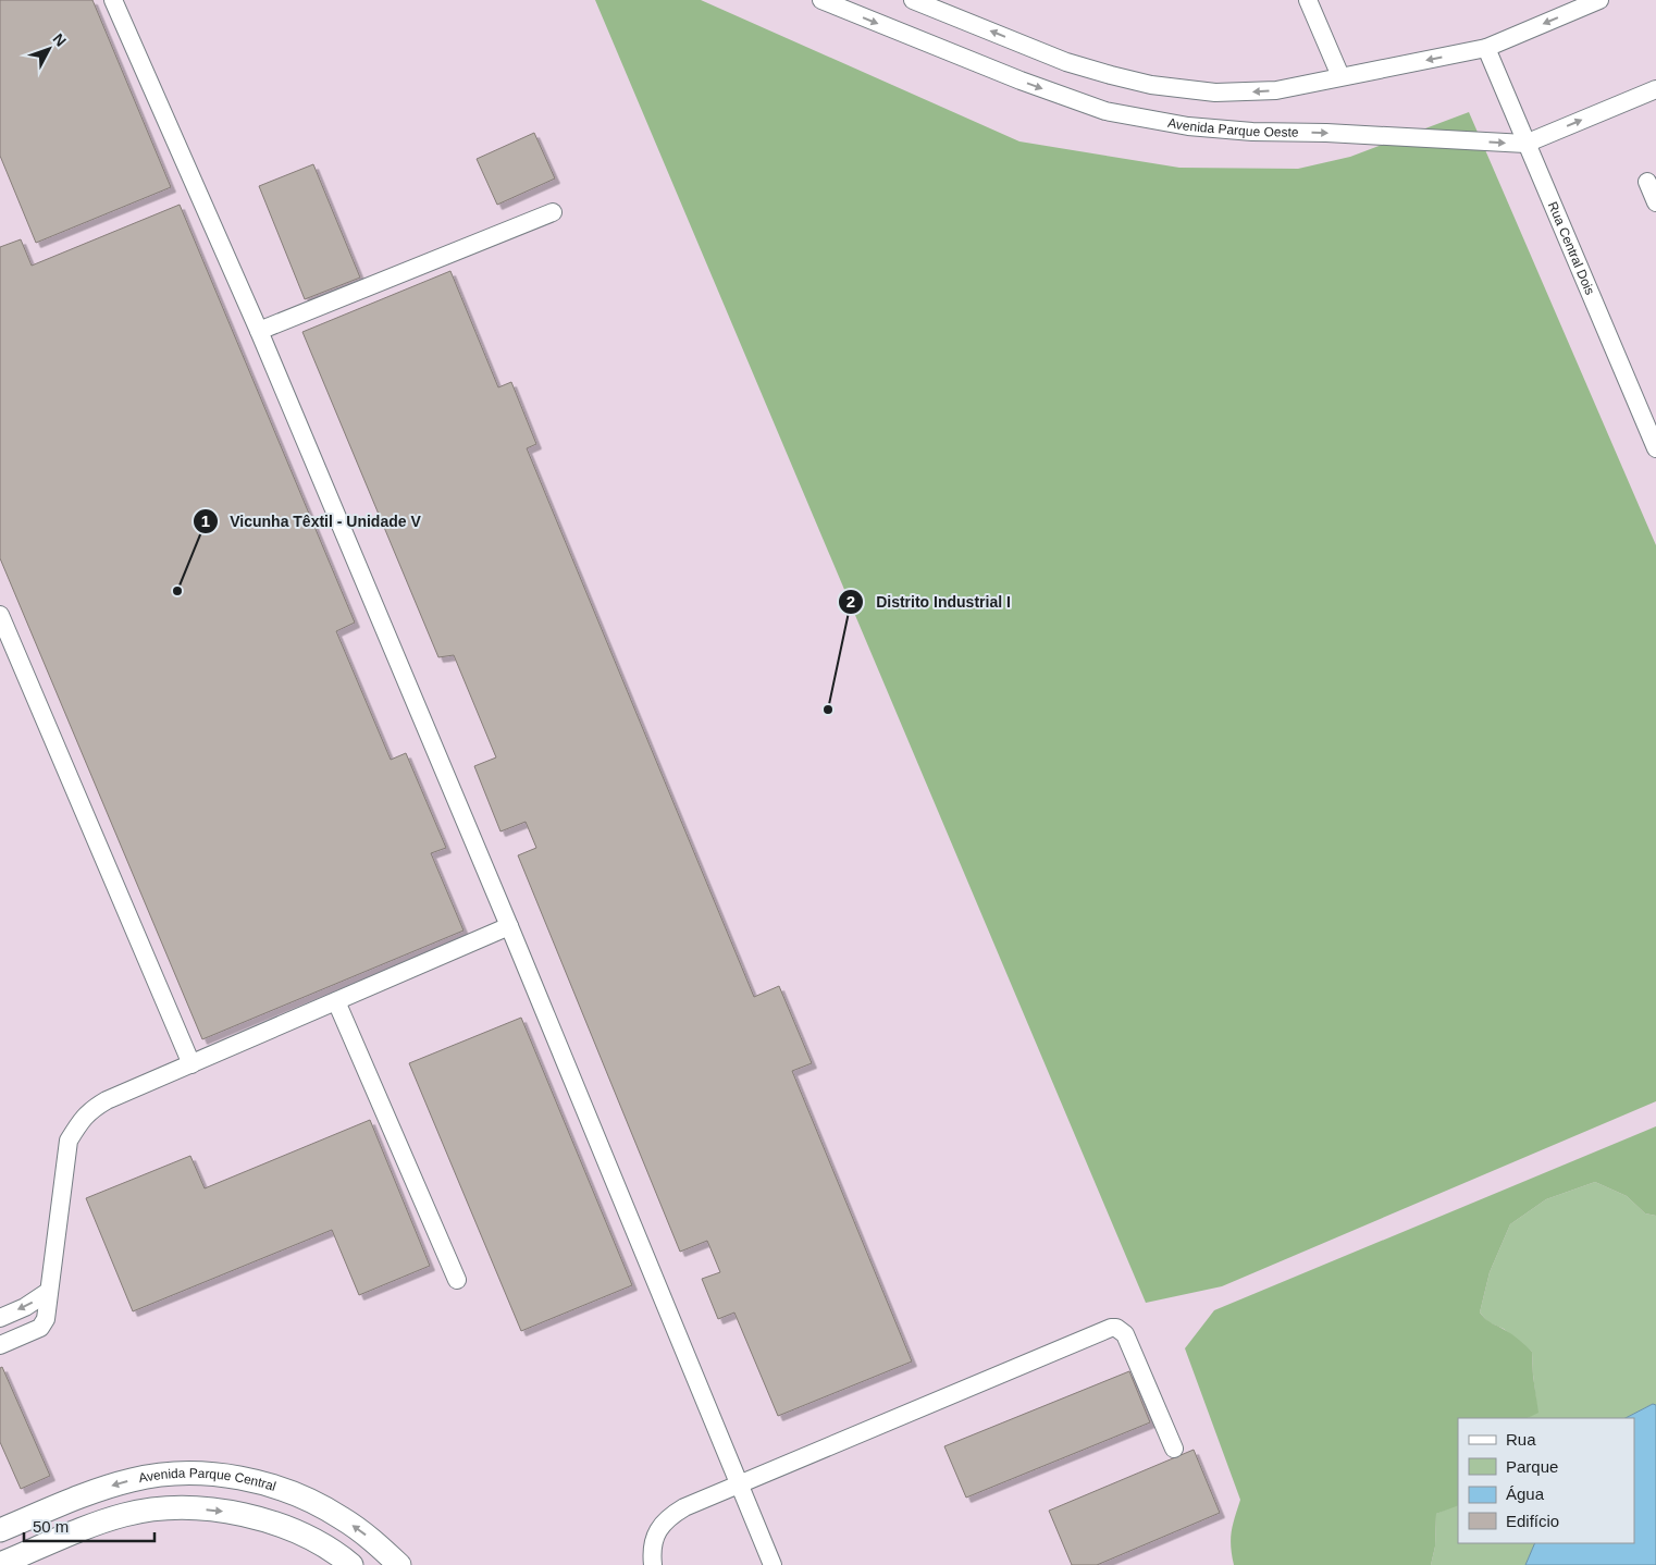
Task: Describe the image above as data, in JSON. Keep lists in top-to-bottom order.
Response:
{
  "streets": {
    "main road": ["Avenida Parque Central"],
    "street": ["Avenida Parque Oeste", "Rua Central Dois"]
  },
  "crossings": [
    ["Avenida Parque Oeste", "Rua Central Dois"]
  ],
  "places": ["Vicunha Têxtil - Unidade V", "Distrito Industrial I"],
  "legend": [
    "Rua",
    "Parque",
    "Água",
    "Edifício"
  ],
  "scale_bar": "50 m",
  "north": "top right"
}
